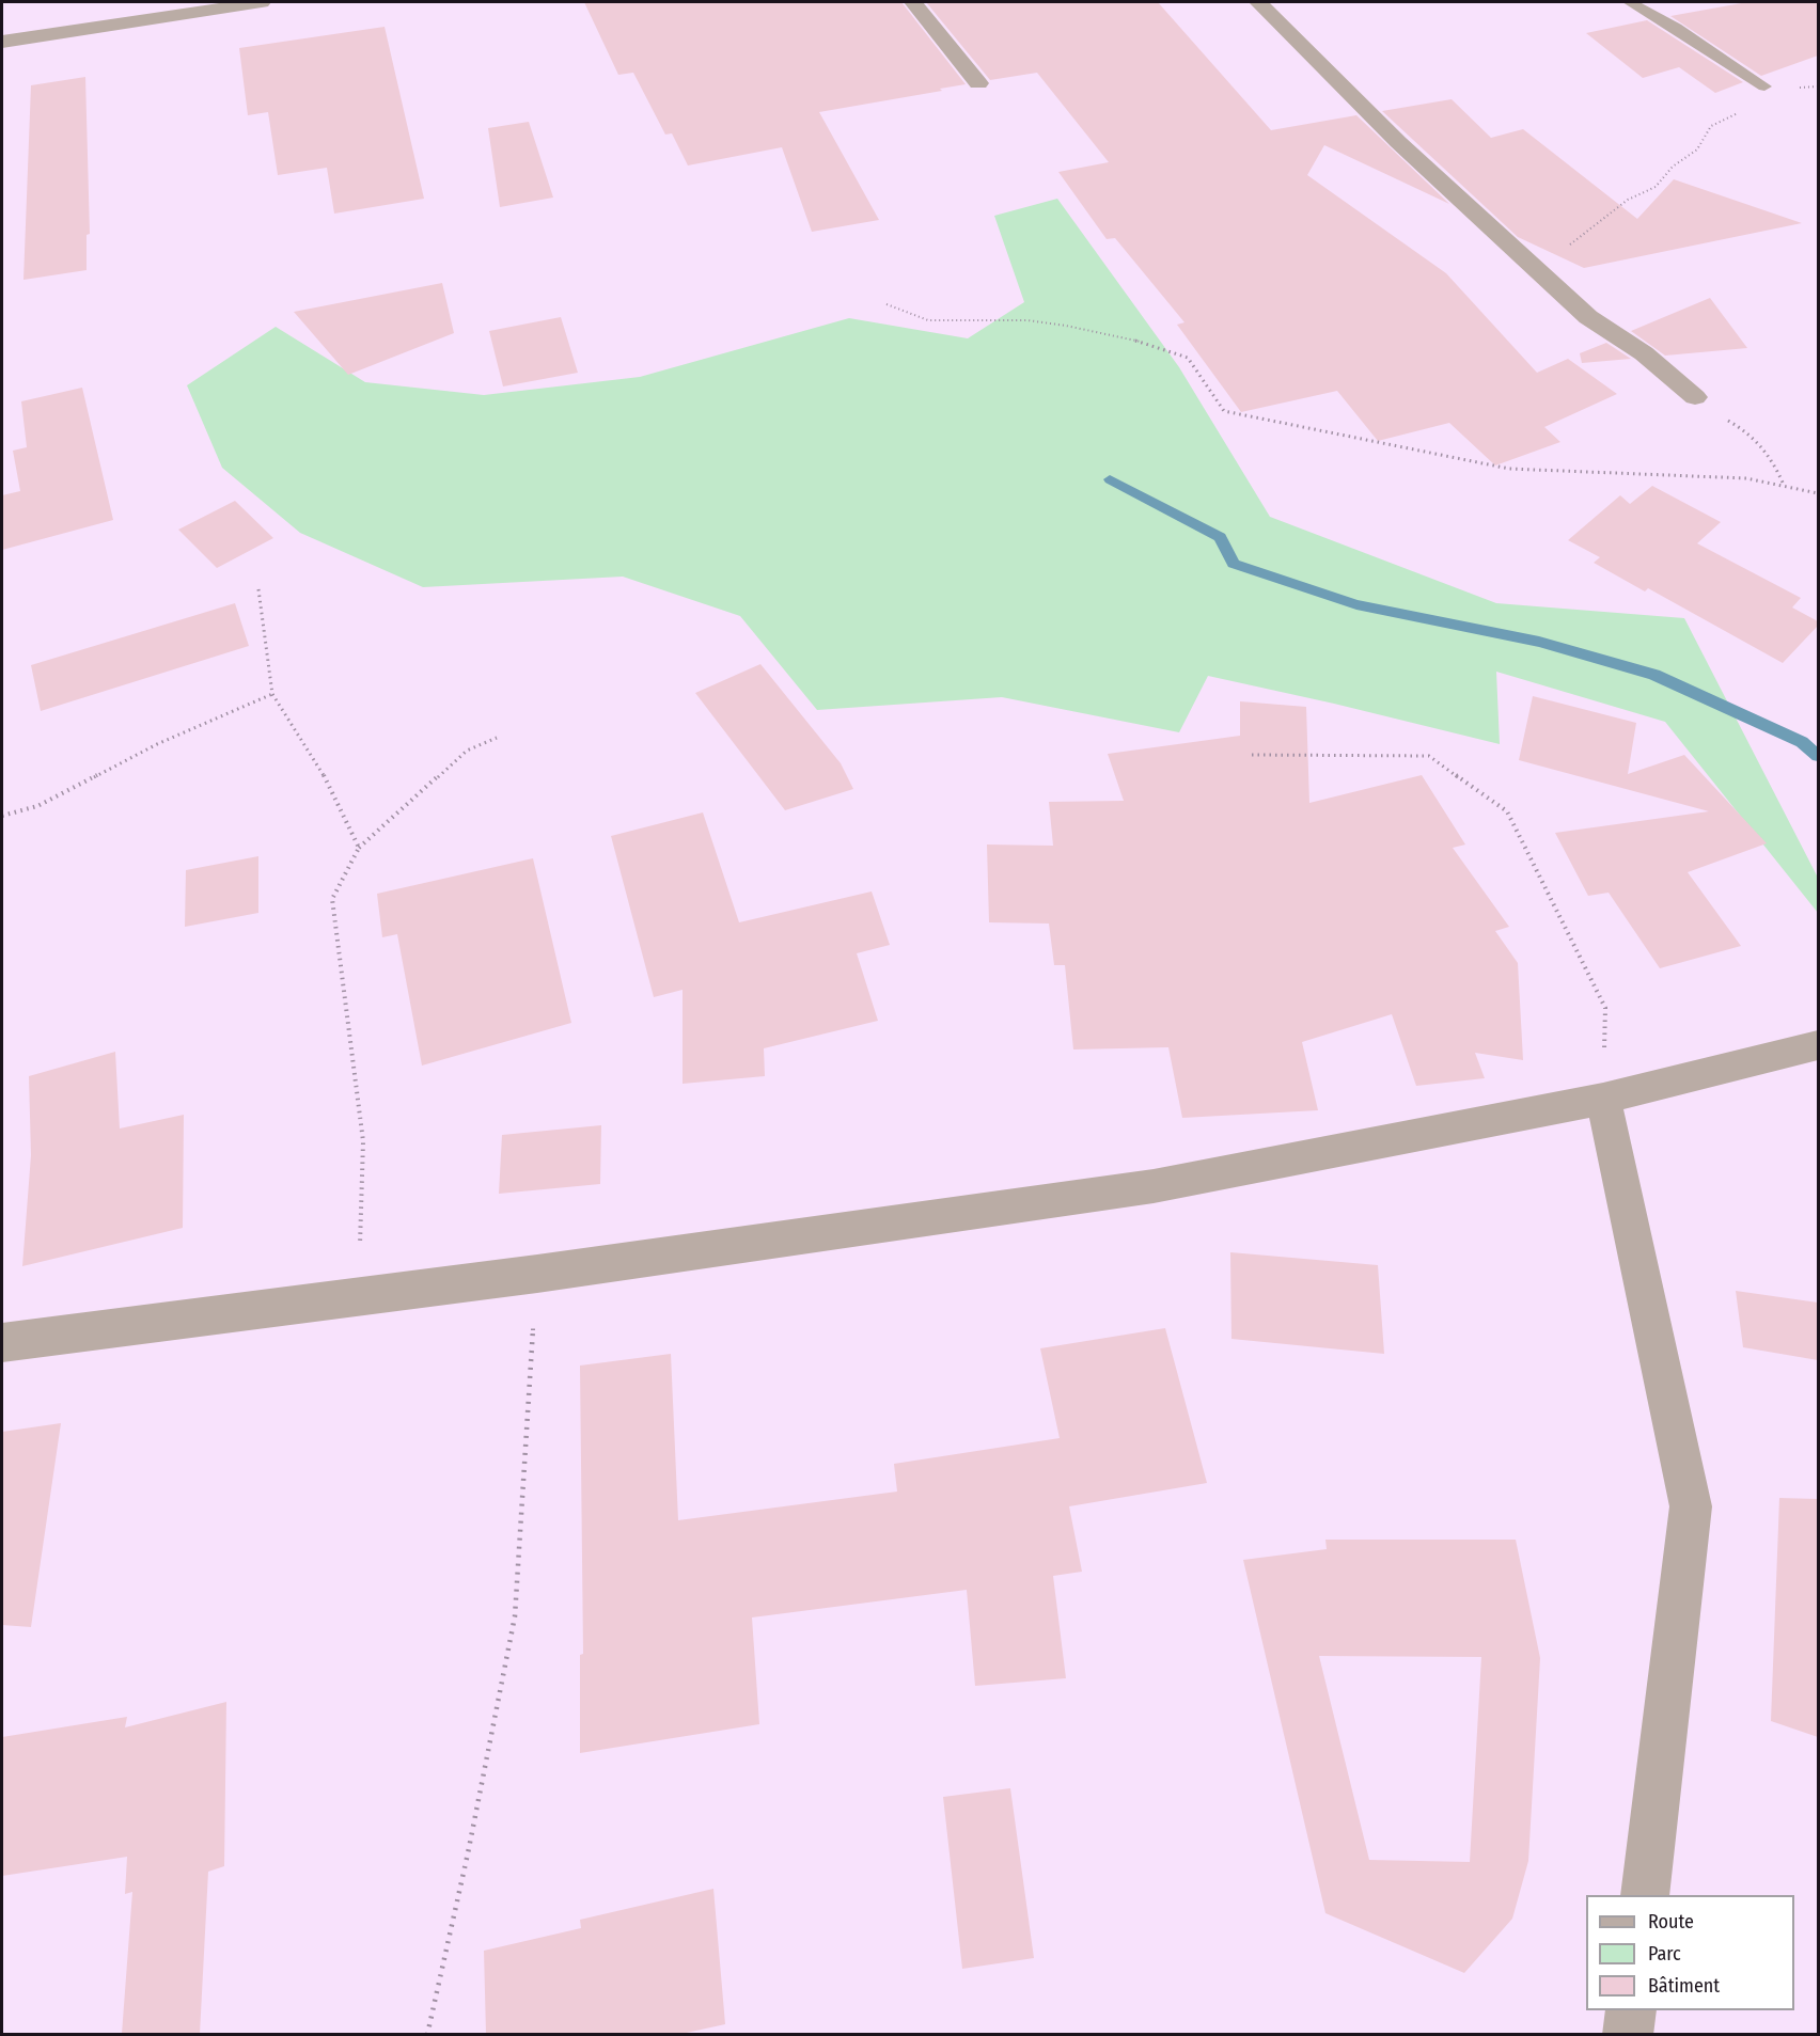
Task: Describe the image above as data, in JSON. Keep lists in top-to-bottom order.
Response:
{
  "legend": ["Route", "Parc", "Bâtiment"]
}
